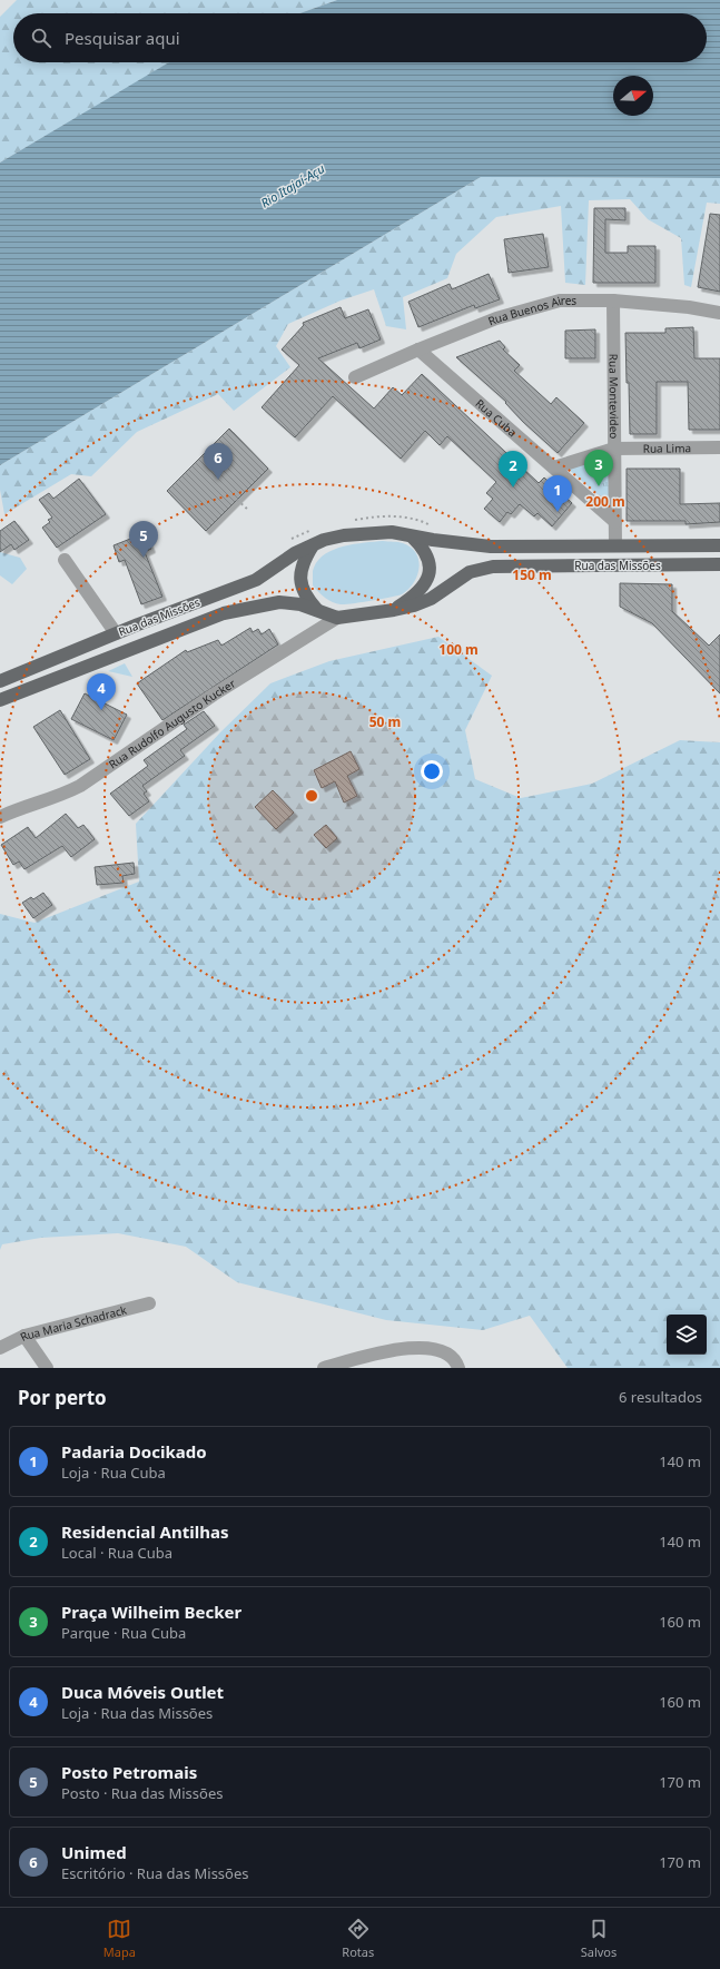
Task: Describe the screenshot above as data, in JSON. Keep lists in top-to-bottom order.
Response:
{
  "streets": {
    "main road": ["Rua das Missões"],
    "street": [
      "Rua Buenos Aires",
      "Rua Montevideo",
      "Rua Cuba",
      "Rua Lima",
      "Rua Rudolfo Augusto Kucker",
      "Rua Maria Schadrack"
    ]
  },
  "crossings": [
    ["Rua Buenos Aires", "Rua Montevideo"],
    ["Rua Buenos Aires", "Rua Cuba"],
    ["Rua Montevideo", "Rua Cuba"],
    ["Rua Montevideo", "Rua Lima"],
    ["Rua Montevideo", "Rua das Missões"],
    ["Rua Cuba", "Rua Lima"],
    ["Rua das Missões", "Rua Rudolfo Augusto Kucker"]
  ],
  "water": ["Rio Itajaí-Açu"],
  "north": "right",
  "page": {
    "search": "Pesquisar aqui",
    "pins": [
      "6",
      "3",
      "2",
      "1",
      "5",
      "4"
    ],
    "heading": ["Por perto", "6 resultados"],
    "list": [
      {
        "mark": "1",
        "name": "Padaria Docikado",
        "note": "Loja · Rua Cuba",
        "value": "140 m"
      },
      {
        "mark": "2",
        "name": "Residencial Antilhas",
        "note": "Local · Rua Cuba",
        "value": "140 m"
      },
      {
        "mark": "3",
        "name": "Praça Wilheim Becker",
        "note": "Parque · Rua Cuba",
        "value": "160 m"
      },
      {
        "mark": "4",
        "name": "Duca Móveis Outlet",
        "note": "Loja · Rua das Missões",
        "value": "160 m"
      },
      {
        "mark": "5",
        "name": "Posto Petromais",
        "note": "Posto · Rua das Missões",
        "value": "170 m"
      },
      {
        "mark": "6",
        "name": "Unimed",
        "note": "Escritório · Rua das Missões",
        "value": "170 m"
      }
    ],
    "nav": ["Mapa", "Rotas", "Salvos"]
  },
  "rings": [
    "200 m",
    "150 m",
    "100 m",
    "50 m"
  ]
}
